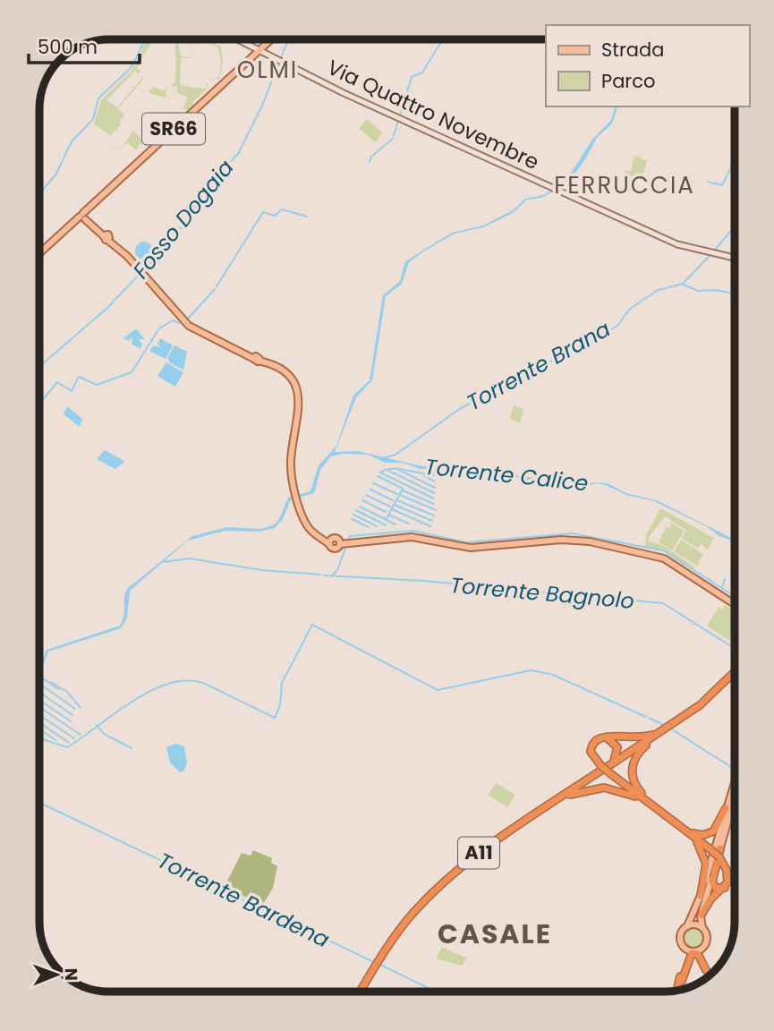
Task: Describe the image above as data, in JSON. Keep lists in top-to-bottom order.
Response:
{
  "streets": {
    "highway": ["A11"],
    "main road": ["Via Quattro Novembre", "SR66"]
  },
  "crossings": [
    ["Via Quattro Novembre", "SR66"]
  ],
  "districts": ["OLMI", "FERRUCCIA", "CASALE"],
  "water": [
    "Fosso Dogaia",
    "Torrente Brana",
    "Torrente Calice",
    "Torrente Bagnolo",
    "Torrente Bardena"
  ],
  "legend": ["Strada", "Parco"],
  "scale_bar": "500 m",
  "north": "right"
}
